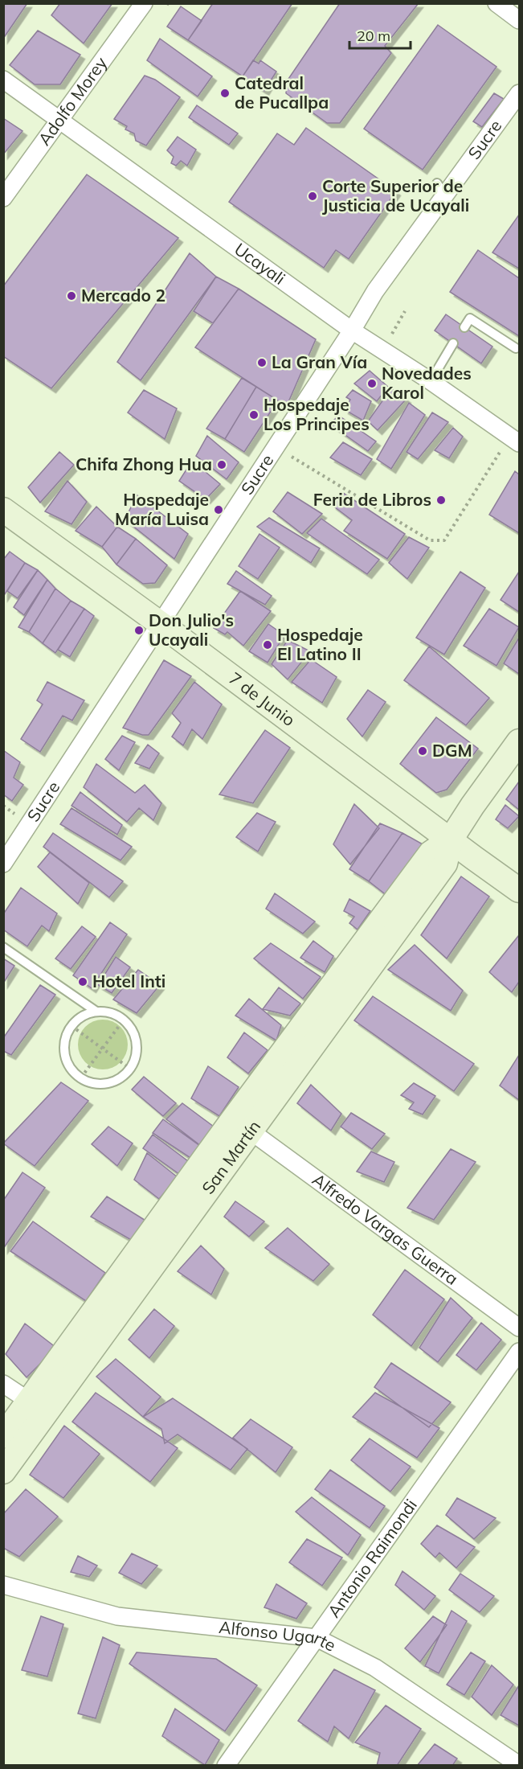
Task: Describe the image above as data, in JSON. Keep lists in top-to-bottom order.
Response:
{
  "streets": {
    "main road": ["7 de Junio", "San Martín"],
    "street": [
      "Adolfo Morey",
      "Sucre",
      "Ucayali",
      "Alfredo Vargas Guerra",
      "Antonio Raimondi",
      "Alfonso Ugarte"
    ]
  },
  "crossings": [
    ["Adolfo Morey", "Ucayali"],
    ["Sucre", "Ucayali"],
    ["Sucre", "7 de Junio"],
    ["7 de Junio", "San Martín"],
    ["San Martín", "Alfredo Vargas Guerra"],
    ["Antonio Raimondi", "Alfonso Ugarte"]
  ],
  "places": [
    "Catedral de Pucallpa",
    "Corte Superior de Justicia de Ucayali",
    "Mercado 2",
    "La Gran Vía",
    "Novedades Karol",
    "Hospedaje Los Principes",
    "Chifa Zhong Hua",
    "Feria de Libros",
    "Hospedaje María Luisa",
    "Don Julio's Ucayali",
    "Hospedaje El Latino II",
    "DGM",
    "Hotel Inti"
  ],
  "scale_bar": "20 m"
}
